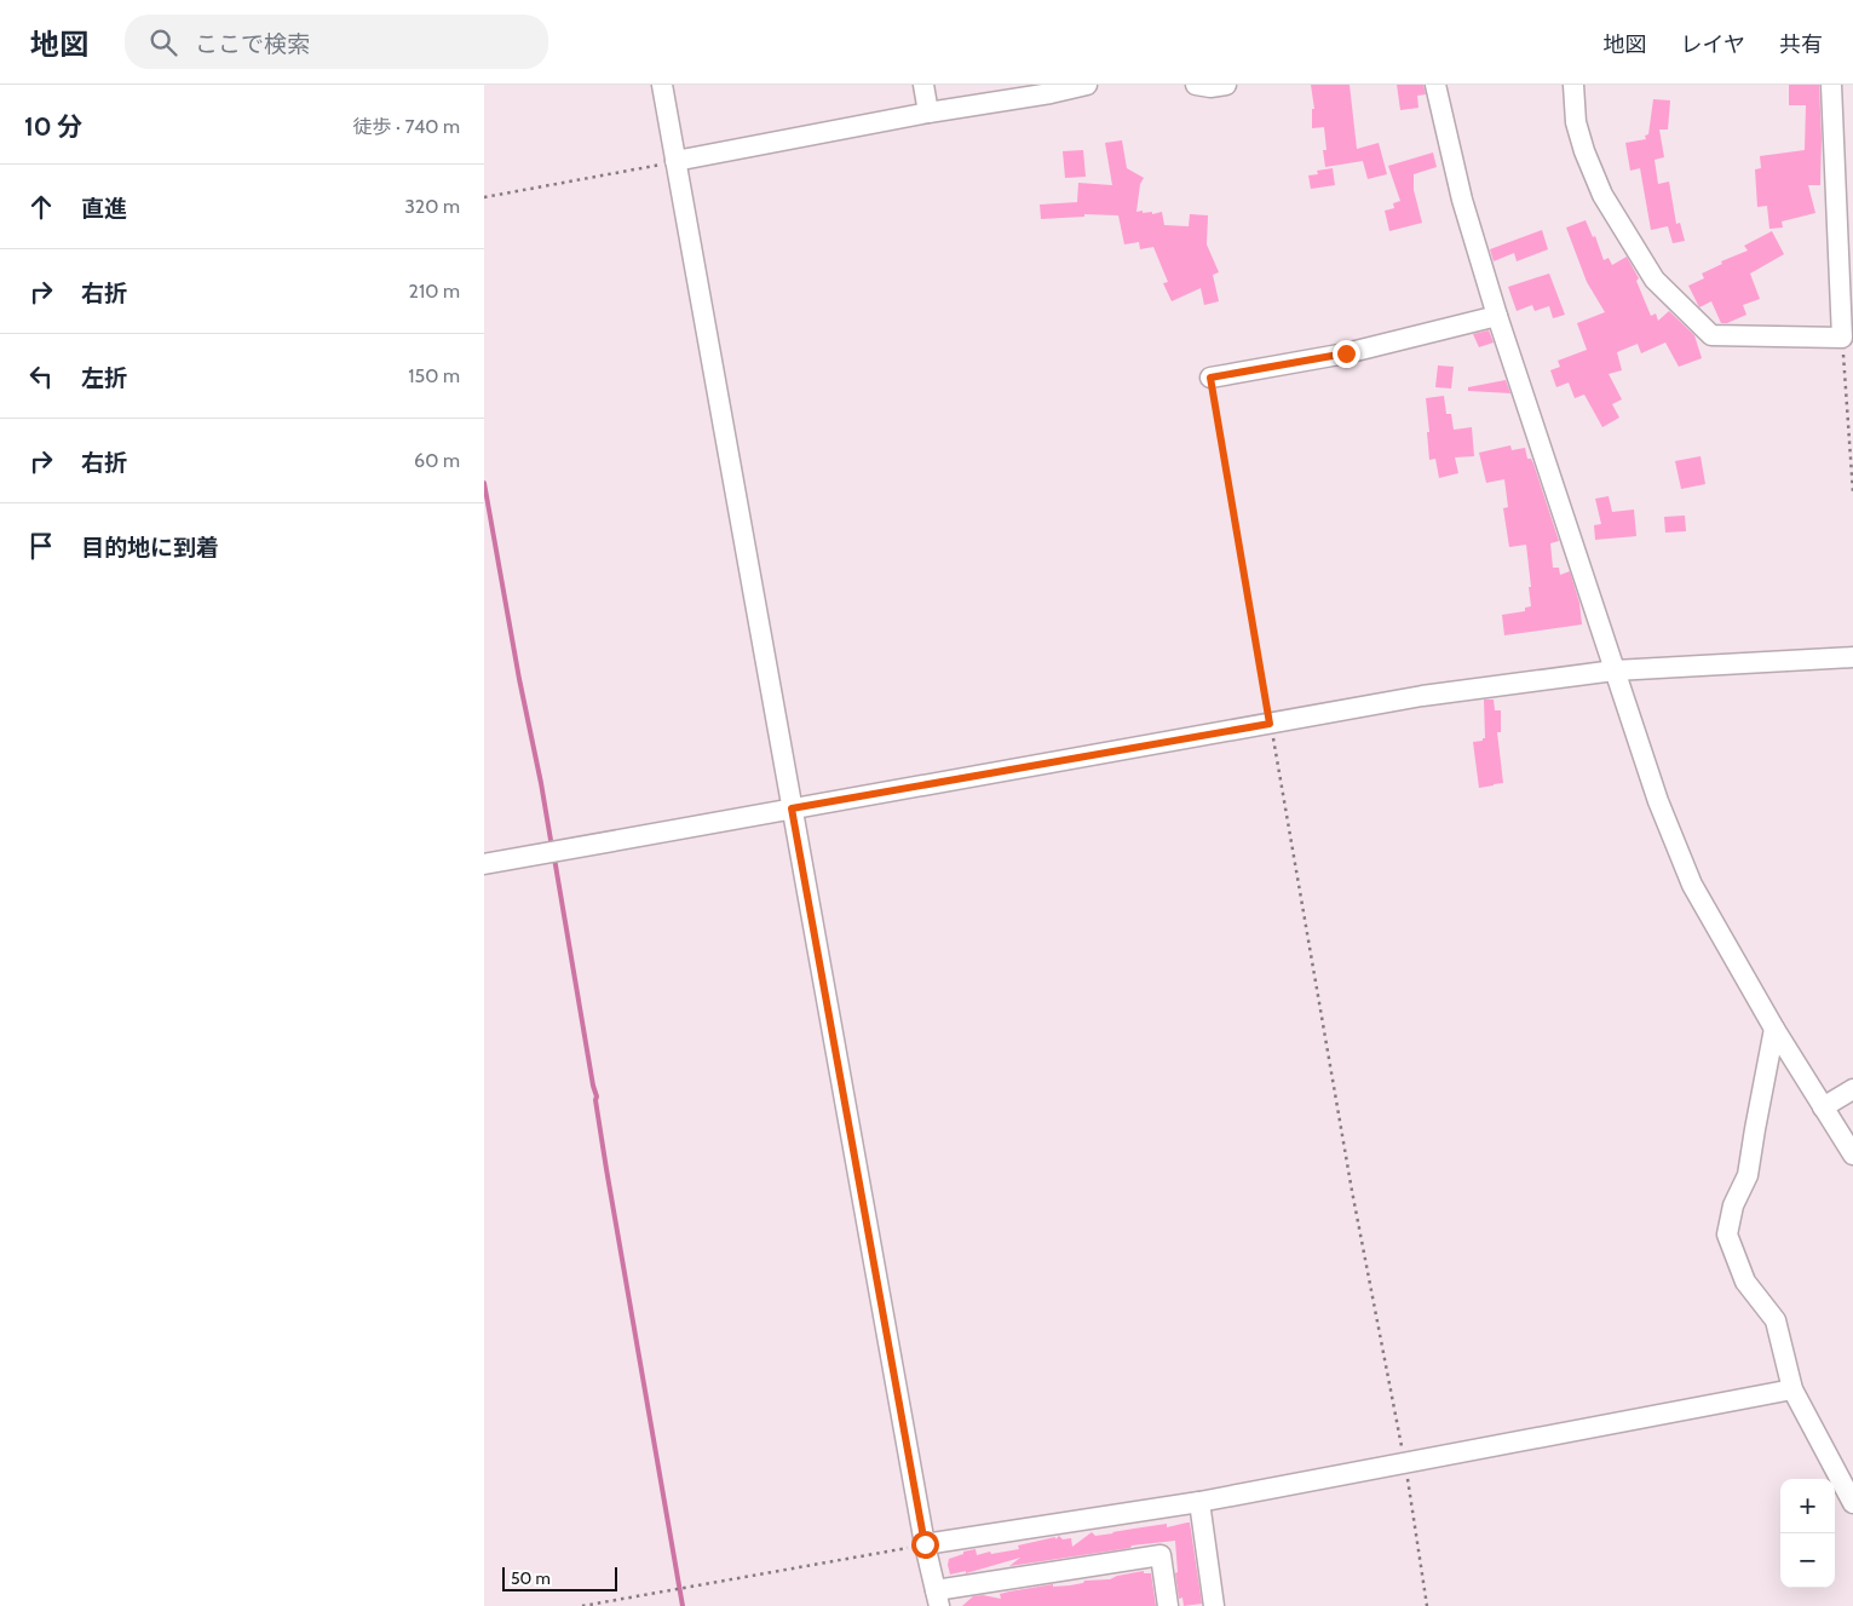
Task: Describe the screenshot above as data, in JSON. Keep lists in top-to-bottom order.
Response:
{
  "scale_bar": "50 m",
  "page": {
    "header": "地図",
    "search": "ここで検索",
    "nav": ["地図", "レイヤ", "共有"],
    "heading": ["10 分", "徒歩 · 740 m"],
    "list": [
      ["直進", "320 m"],
      ["右折", "210 m"],
      ["左折", "150 m"],
      ["右折", "60 m"],
      "目的地に到着"
    ],
    "map_buttons": ["+", "−"],
    "scale": "50 m"
  }
}
